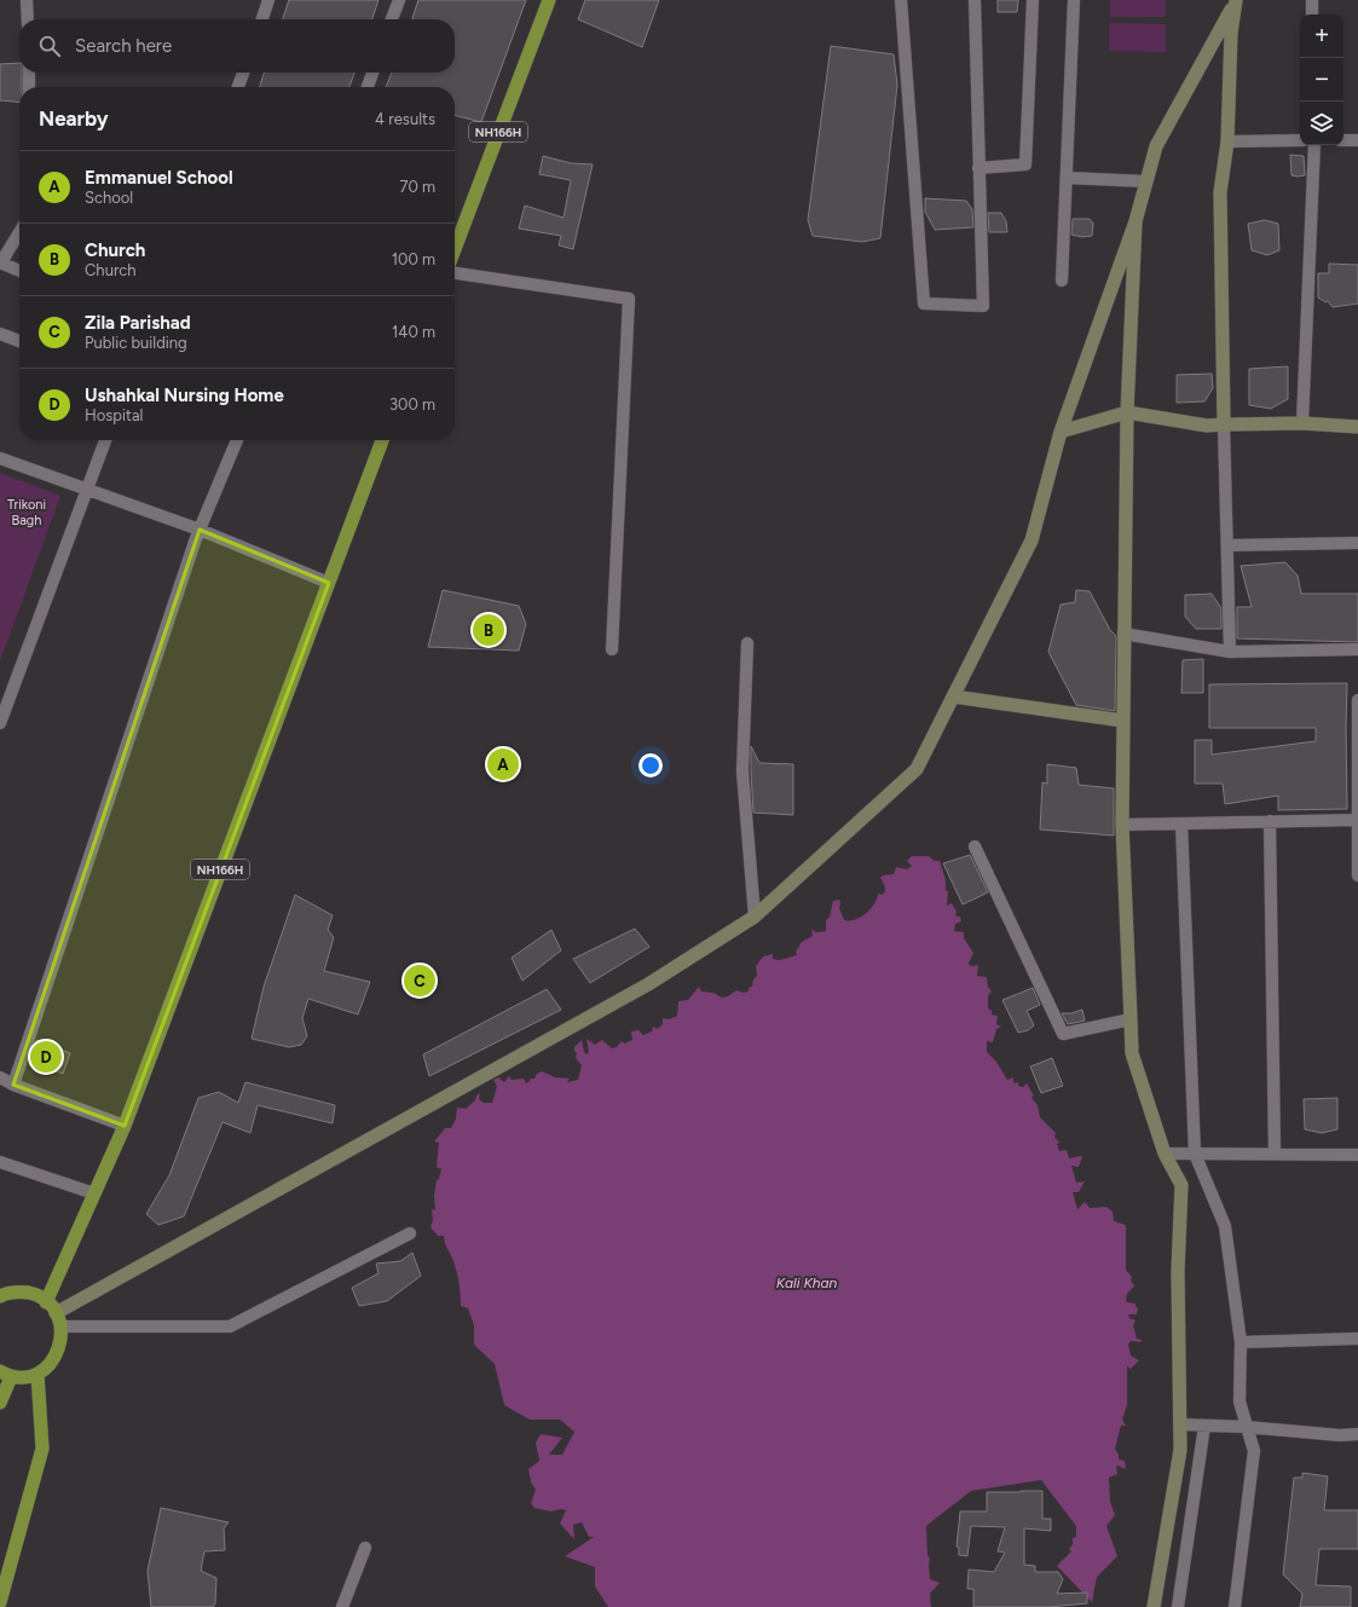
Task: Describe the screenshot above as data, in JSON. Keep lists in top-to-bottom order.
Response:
{
  "streets": {
    "highway": ["NH166H"]
  },
  "water": ["Kali Khan"],
  "parks": ["Trikoni Bagh"],
  "page": {
    "map_buttons": ["+", "−"],
    "search": "Search here",
    "heading": ["Nearby", "4 results"],
    "list": [
      {
        "mark": "A",
        "name": "Emmanuel School",
        "note": "School",
        "value": "70 m"
      },
      {
        "mark": "B",
        "name": "Church",
        "note": "Church",
        "value": "100 m"
      },
      {
        "mark": "C",
        "name": "Zila Parishad",
        "note": "Public building",
        "value": "140 m"
      },
      {
        "mark": "D",
        "name": "Ushahkal Nursing Home",
        "note": "Hospital",
        "value": "300 m"
      }
    ],
    "pins": [
      "B",
      "A",
      "C",
      "D"
    ]
  }
}
